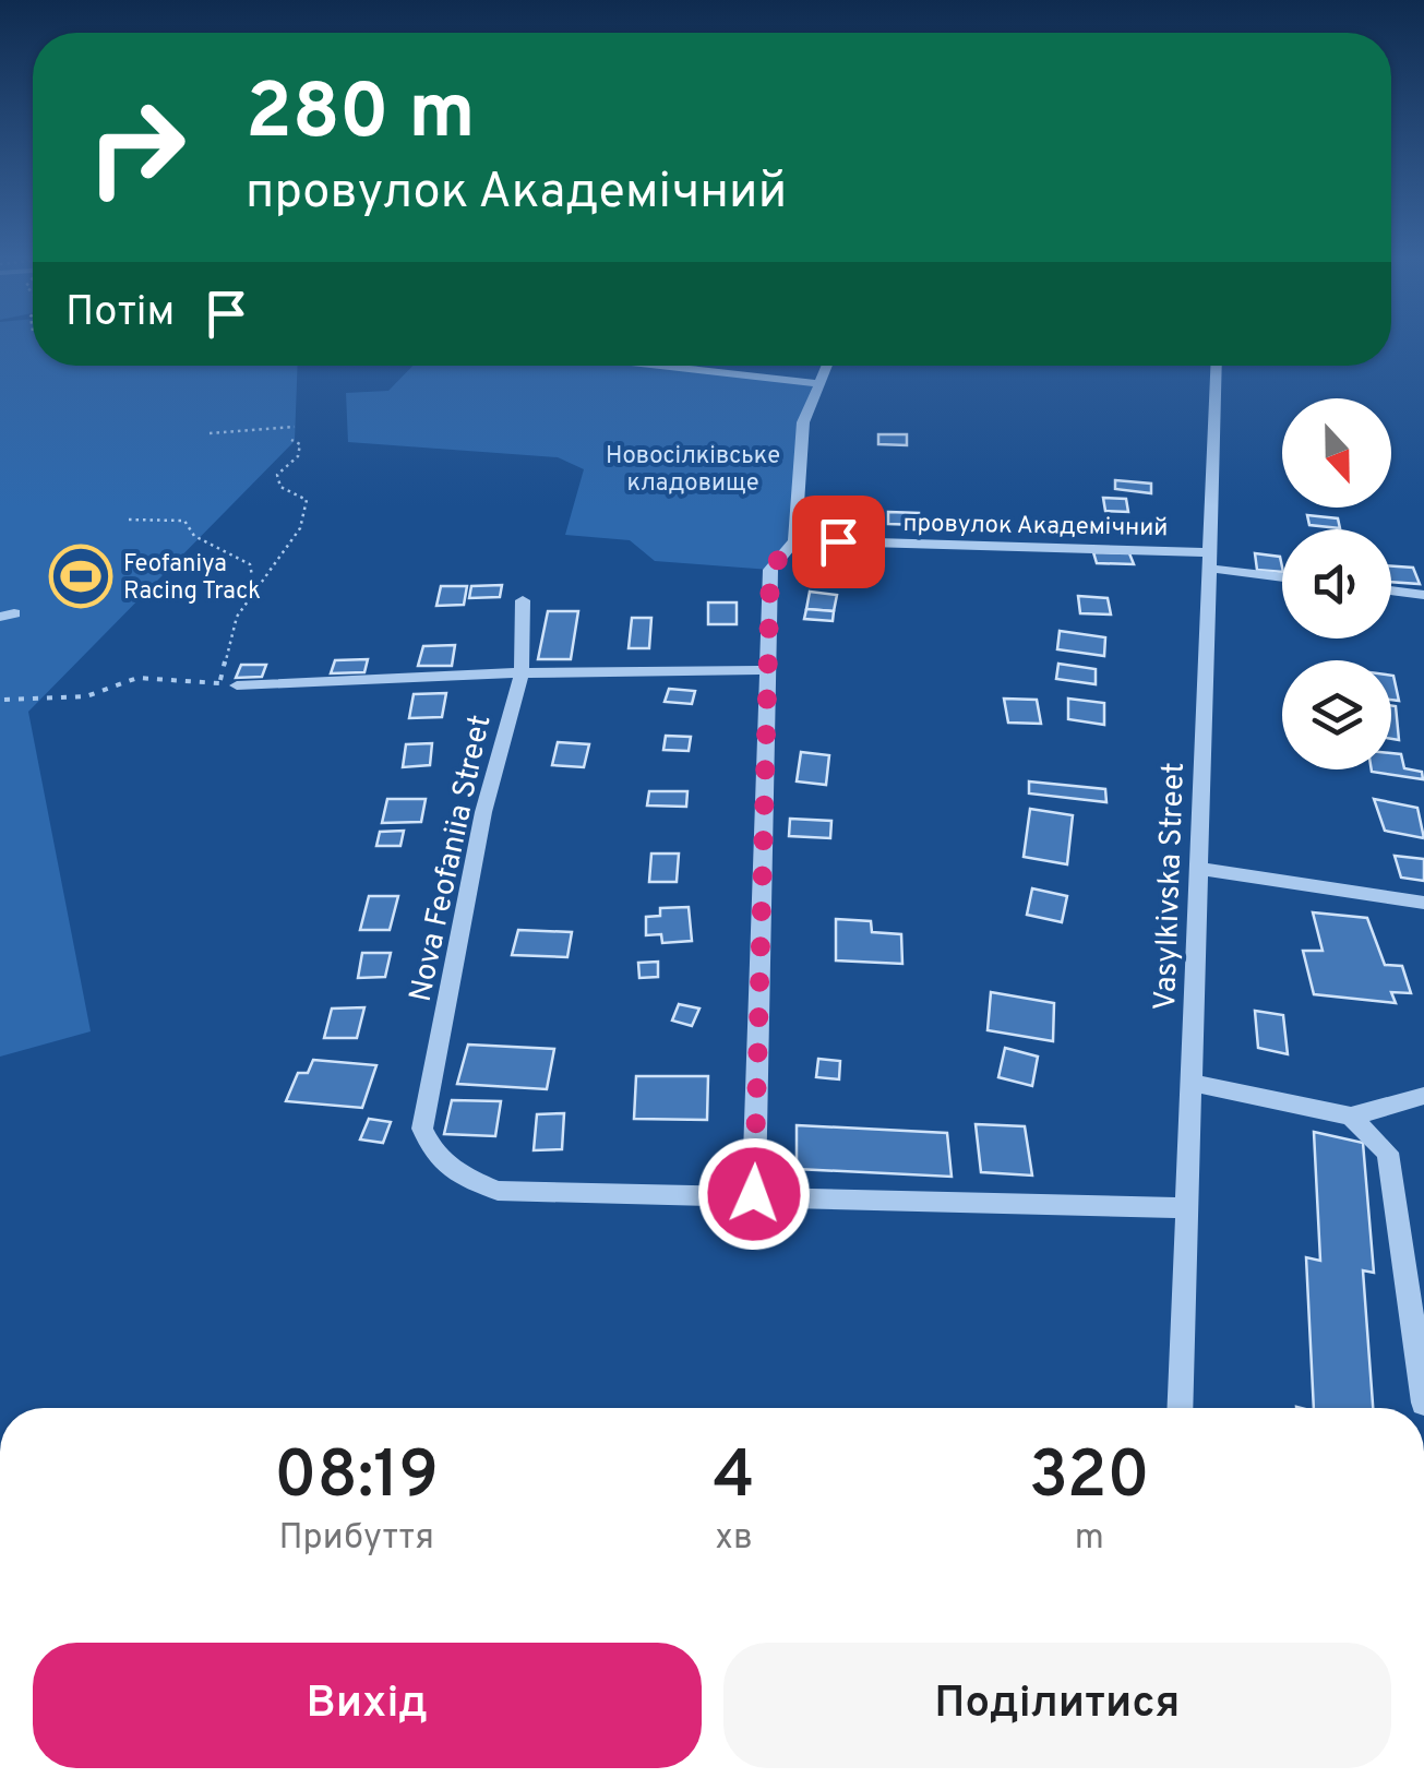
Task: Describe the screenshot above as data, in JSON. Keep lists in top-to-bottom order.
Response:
{
  "streets": {
    "street": ["провулок Академічний", "Nova Feofaniia Street", "Vasylkivska Street"]
  },
  "crossings": [
    ["провулок Академічний", "Vasylkivska Street"]
  ],
  "parks": ["Новосілківське кладовище"],
  "places": {
    "sports": ["Feofaniya Racing Track"]
  },
  "north": "bottom",
  "page": {
    "turn": ["280 m", "провулок Академічний"],
    "then": "Потім",
    "eta": [
      "08:19",
      "Прибуття",
      "4",
      "хв",
      "320",
      "m"
    ],
    "buttons": ["Вихід", "Поділитися"]
  }
}
